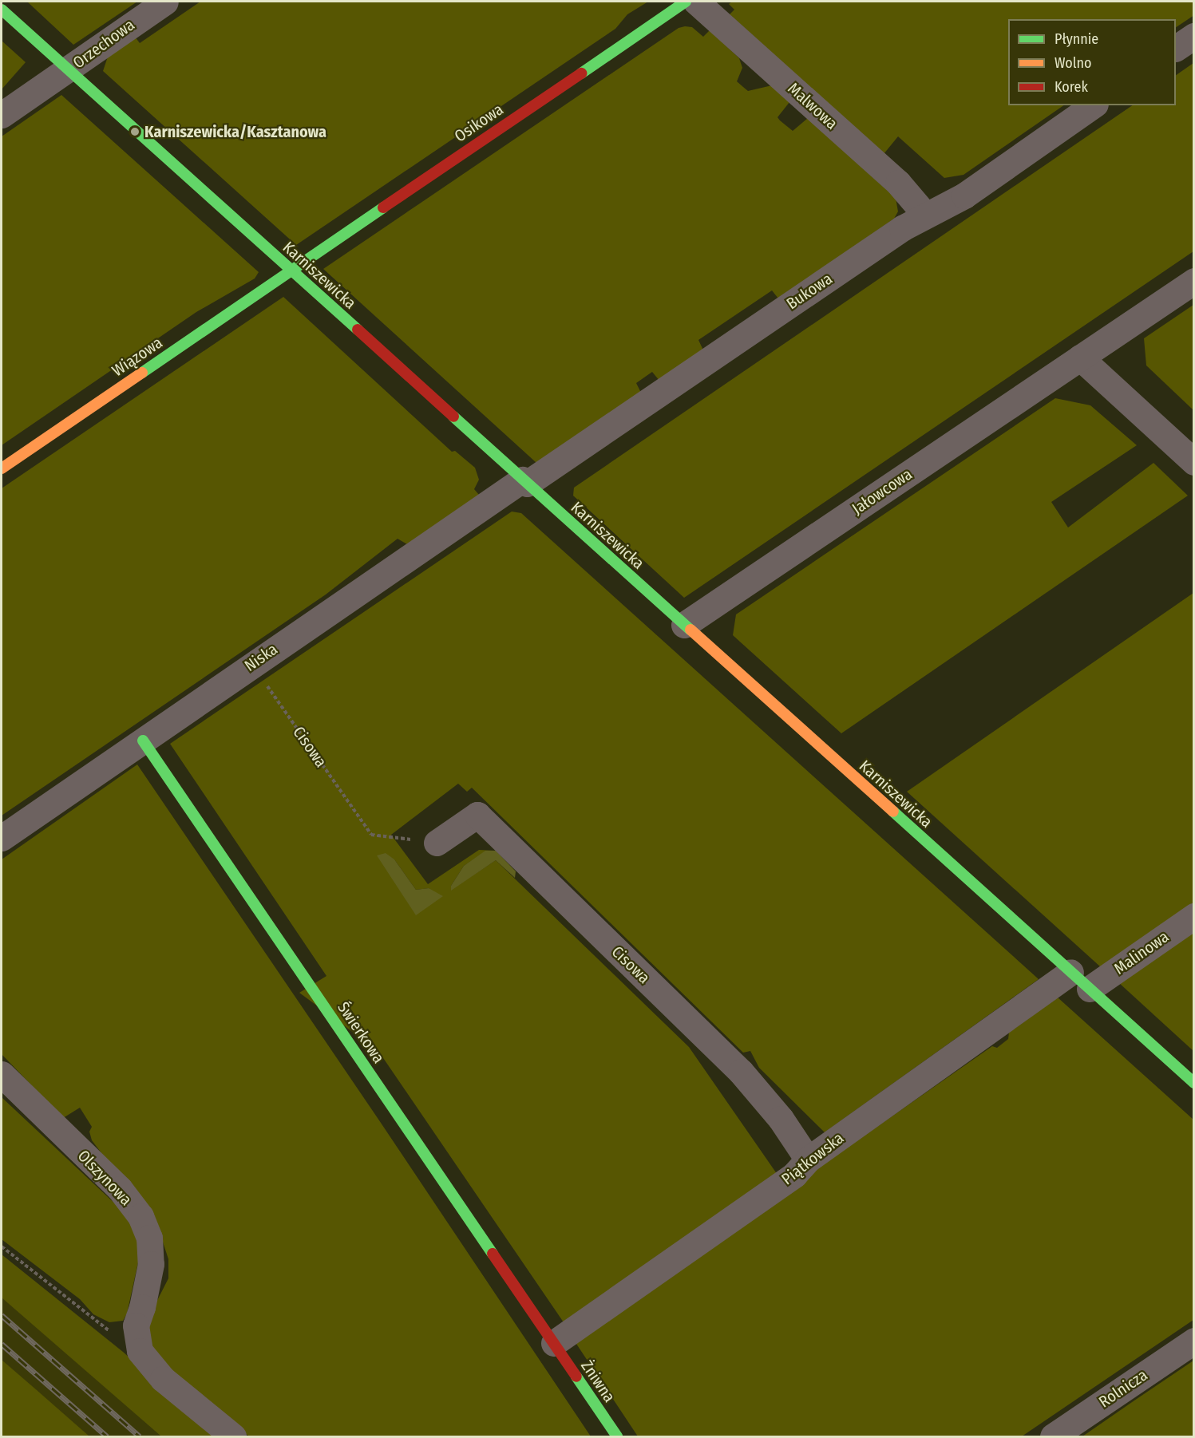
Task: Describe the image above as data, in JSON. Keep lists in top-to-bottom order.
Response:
{
  "streets": {
    "street": [
      "Orzechowa",
      "Malwowa",
      "Osikowa",
      "Karniszewicka",
      "Bukowa",
      "Wiązowa",
      "Jałowcowa",
      "Niska",
      "Cisowa",
      "Malinowa",
      "Świerkowa",
      "Piątkowska",
      "Olszynowa",
      "Żniwna",
      "Rolnicza"
    ]
  },
  "crossings": [
    ["Orzechowa", "Karniszewicka"],
    ["Malwowa", "Bukowa"],
    ["Osikowa", "Karniszewicka"],
    ["Osikowa", "Wiązowa"],
    ["Karniszewicka", "Bukowa"],
    ["Karniszewicka", "Wiązowa"],
    ["Karniszewicka", "Jałowcowa"],
    ["Karniszewicka", "Niska"],
    ["Karniszewicka", "Malinowa"],
    ["Karniszewicka", "Piątkowska"],
    ["Bukowa", "Niska"],
    ["Niska", "Cisowa"],
    ["Niska", "Świerkowa"],
    ["Cisowa", "Piątkowska"],
    ["Malinowa", "Piątkowska"],
    ["Świerkowa", "Piątkowska"],
    ["Świerkowa", "Żniwna"],
    ["Piątkowska", "Żniwna"]
  ],
  "places": ["Karniszewicka/Kasztanowa"],
  "legend": ["Płynnie", "Wolno", "Korek"]
}
